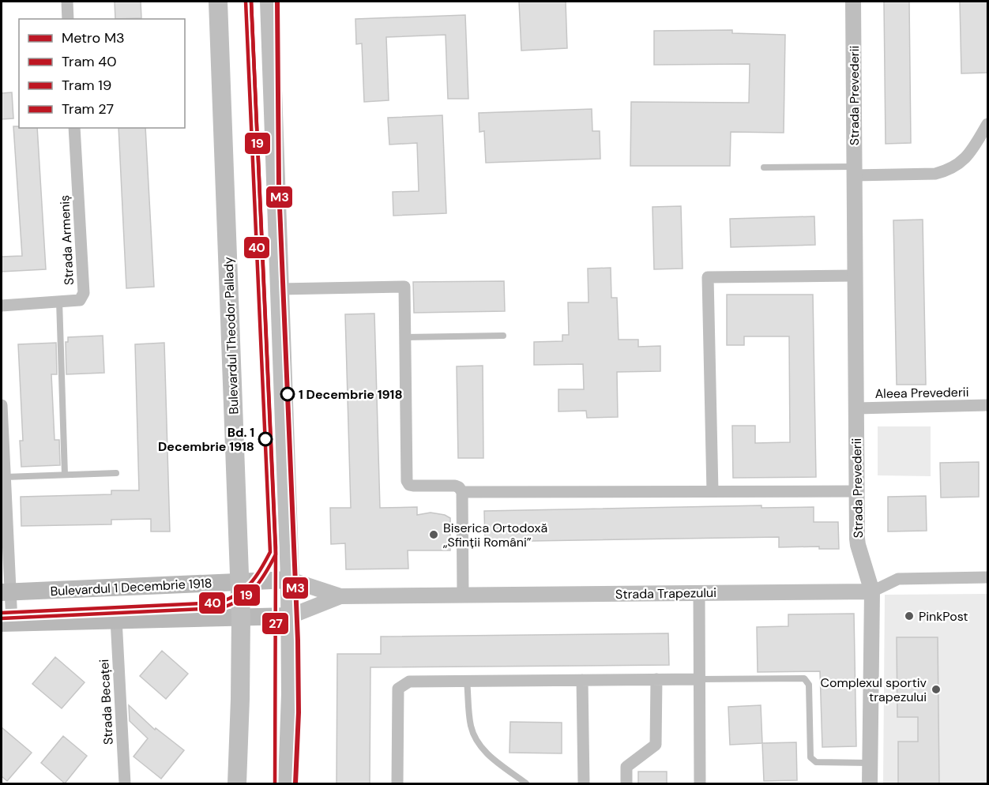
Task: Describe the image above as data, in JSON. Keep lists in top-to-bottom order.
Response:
{
  "streets": {
    "main road": ["Bulevardul Theodor Pallady", "Bulevardul 1 Decembrie 1918"],
    "street": [
      "Strada Prevederii",
      "Strada Armeniș",
      "Aleea Prevederii",
      "Strada Trapezului",
      "Strada Becaței"
    ]
  },
  "crossings": [
    ["Strada Prevederii", "Aleea Prevederii"],
    ["Strada Prevederii", "Strada Trapezului"],
    ["Bulevardul Theodor Pallady", "Bulevardul 1 Decembrie 1918"],
    ["Bulevardul 1 Decembrie 1918", "Strada Trapezului"]
  ],
  "places": [
    "1 Decembrie 1918",
    "Bd. 1 Decembrie 1918",
    "Biserica Ortodoxă „Sfinții Români”",
    "PinkPost",
    "Complexul sportiv trapezului"
  ],
  "lines": [
    "metro line M3",
    "tram line 40",
    "tram line 19",
    "tram line 27"
  ],
  "legend": [
    "Metro M3",
    "Tram 40",
    "Tram 19",
    "Tram 27"
  ]
}
